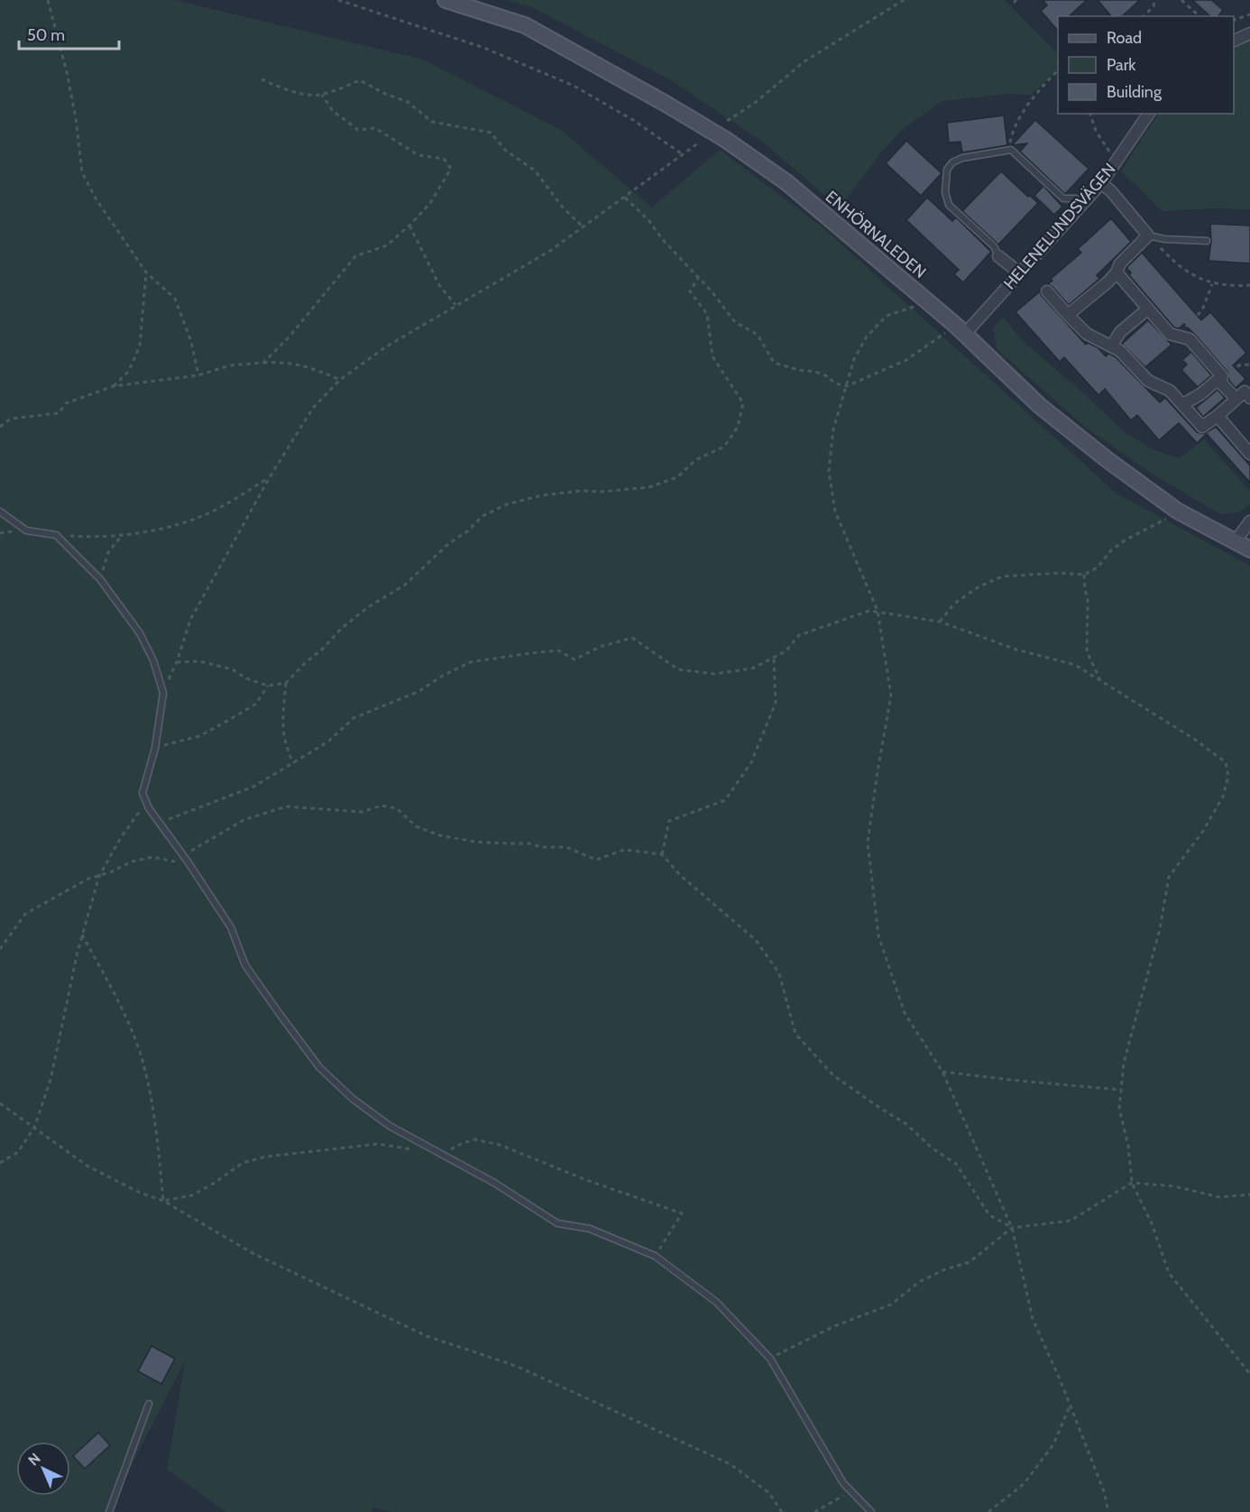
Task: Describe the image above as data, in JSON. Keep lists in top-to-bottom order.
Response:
{
  "streets": {
    "street": ["HELENELUNDSVÄGEN", "ENHÖRNALEDEN"]
  },
  "crossings": [
    ["HELENELUNDSVÄGEN", "ENHÖRNALEDEN"]
  ],
  "legend": ["Road", "Park", "Building"],
  "scale_bar": "50 m",
  "north": "top left"
}
